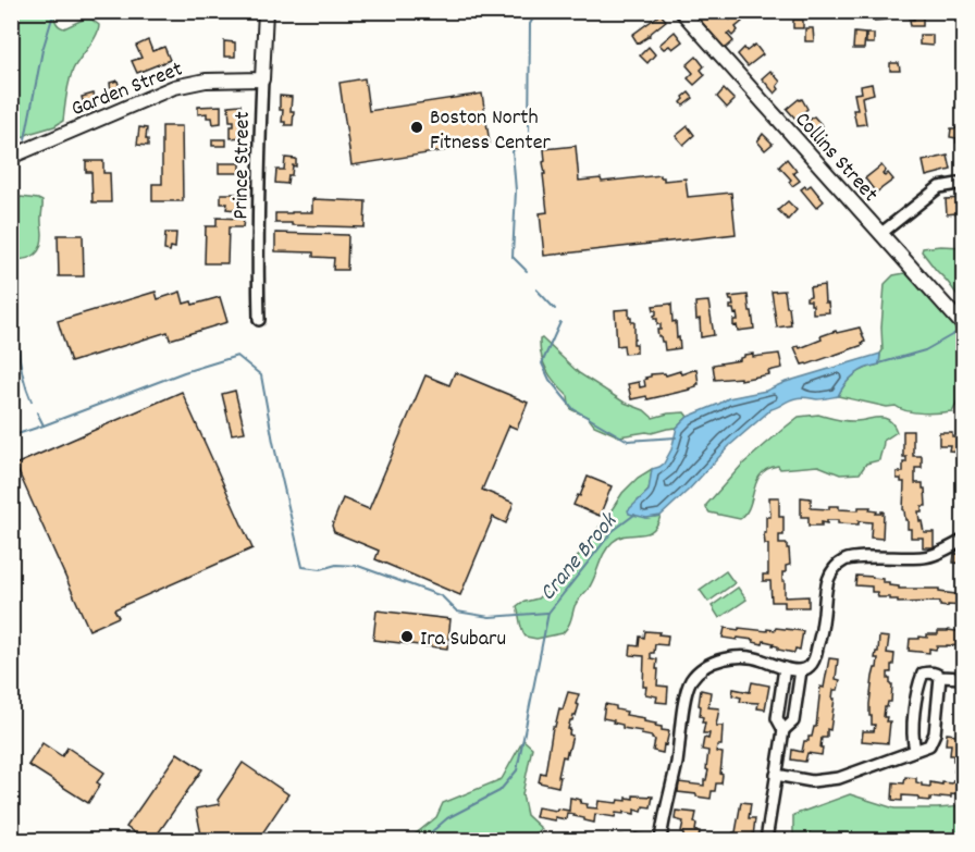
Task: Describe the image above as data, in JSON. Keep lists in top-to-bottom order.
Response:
{
  "streets": {
    "main road": ["Garden Street", "Collins Street", "Prince Street"]
  },
  "crossings": [
    ["Garden Street", "Prince Street"]
  ],
  "water": ["Crane Brook"],
  "places": ["Boston North Fitness Center", "Ira Subaru"]
}
